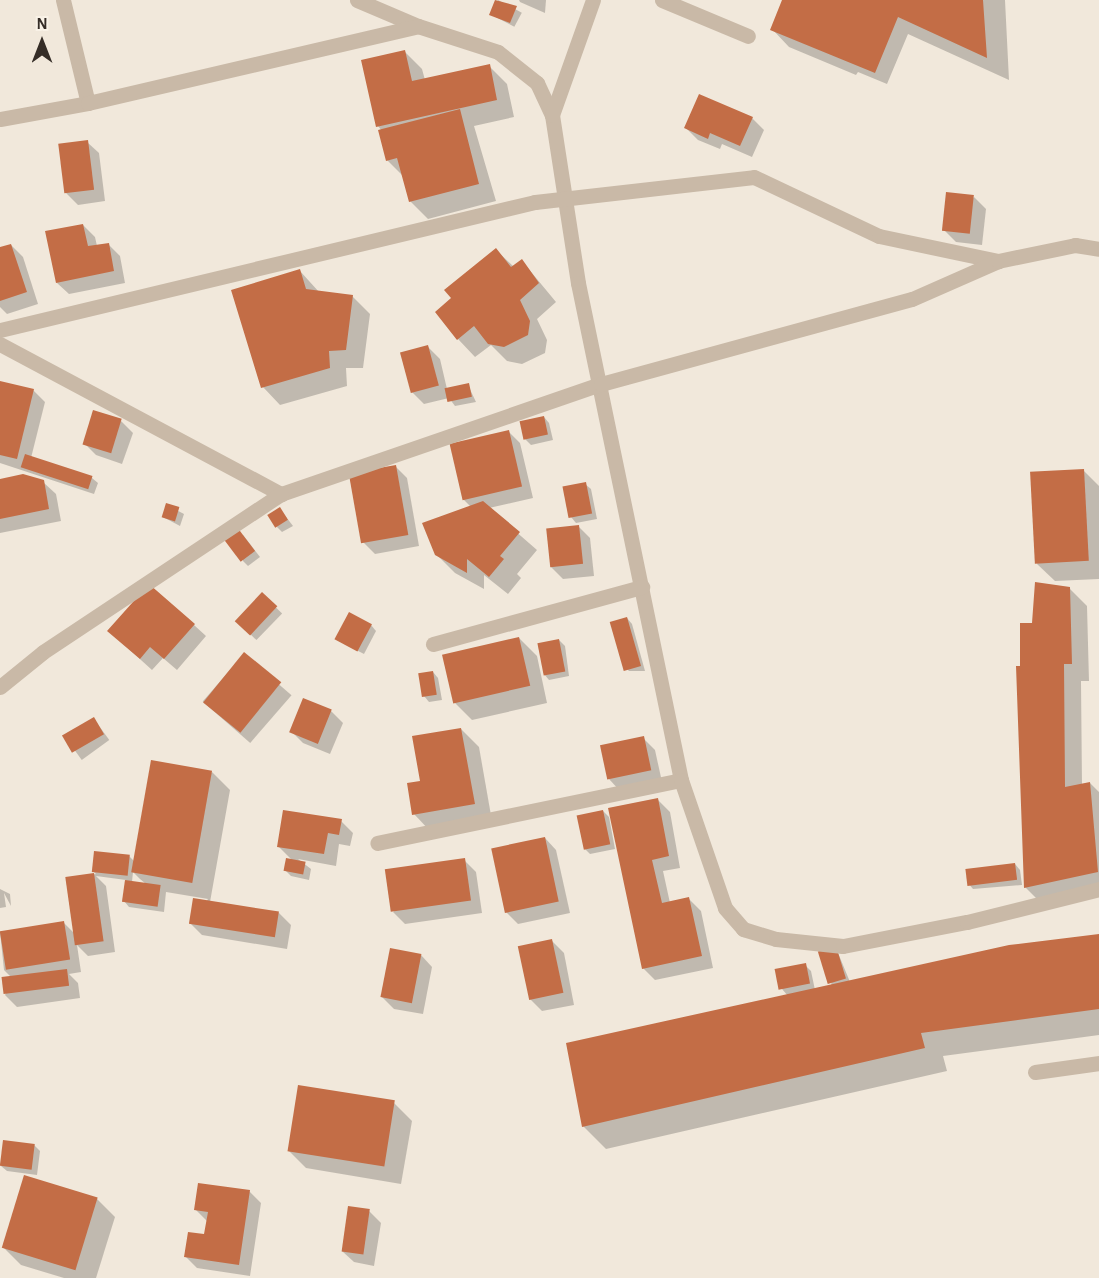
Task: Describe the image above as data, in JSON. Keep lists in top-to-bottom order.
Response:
{
  "north": "top"
}
